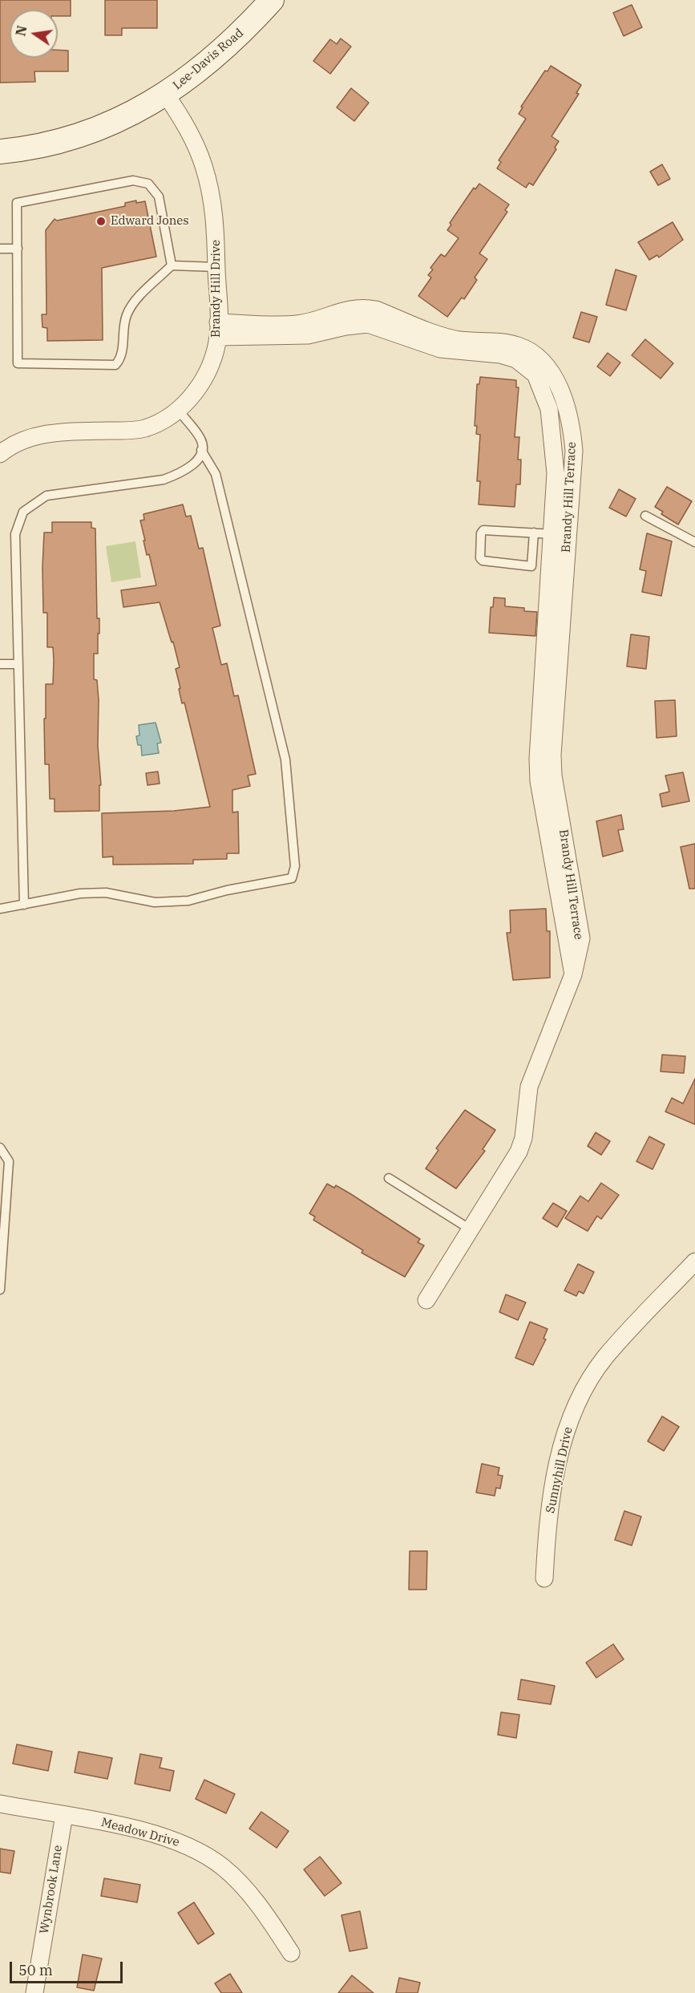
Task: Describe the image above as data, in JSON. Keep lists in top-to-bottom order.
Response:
{
  "streets": {
    "main road": ["Lee-Davis Road"],
    "street": [
      "Brandy Hill Drive",
      "Brandy Hill Terrace",
      "Sunnyhill Drive",
      "Meadow Drive",
      "Wynbrook Lane"
    ]
  },
  "crossings": [
    ["Lee-Davis Road", "Brandy Hill Drive"],
    ["Brandy Hill Drive", "Brandy Hill Terrace"],
    ["Meadow Drive", "Wynbrook Lane"]
  ],
  "places": ["Edward Jones"],
  "scale_bar": "50 m",
  "north": "left"
}
